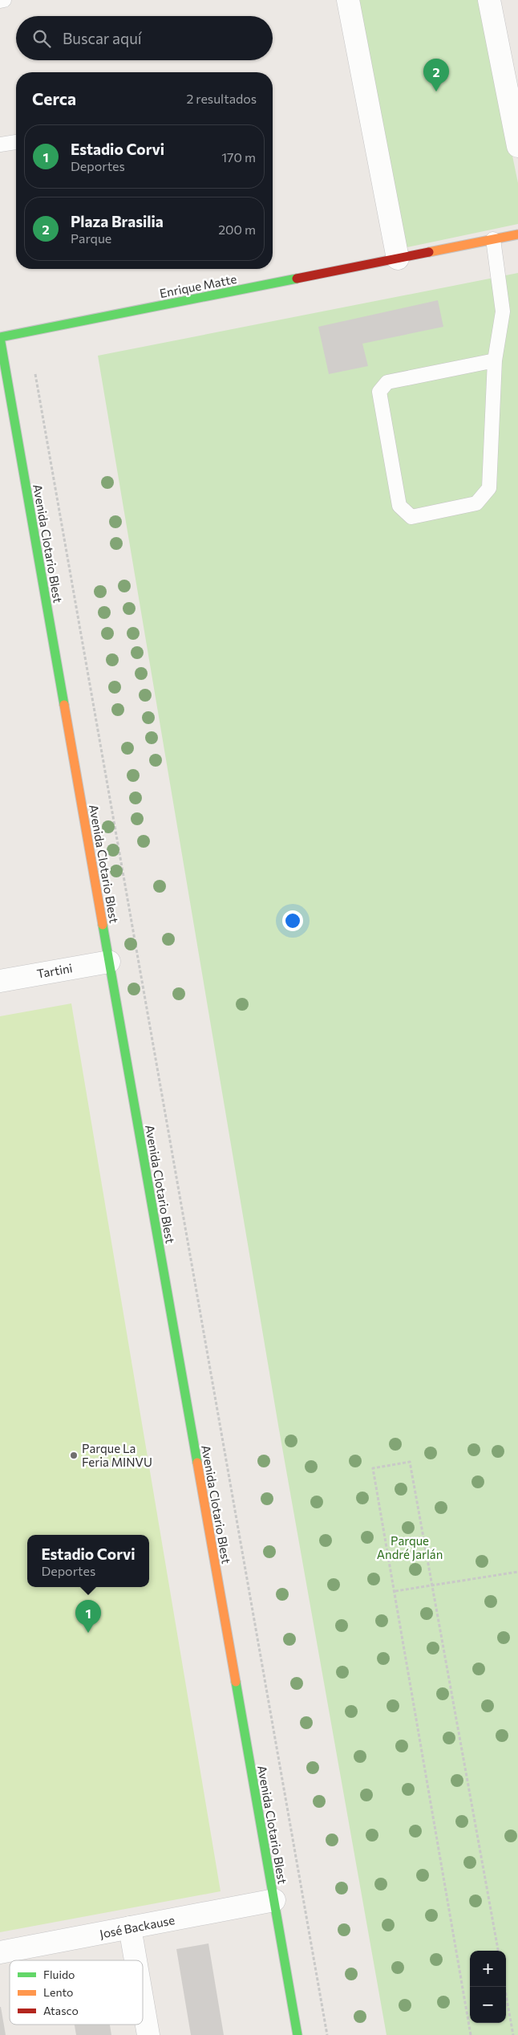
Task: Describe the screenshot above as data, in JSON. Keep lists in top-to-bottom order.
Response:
{
  "streets": {
    "main road": ["Enrique Matte", "Avenida Clotario Blest"],
    "street": ["Tartini", "José Backause"]
  },
  "crossings": [
    ["Enrique Matte", "Avenida Clotario Blest"],
    ["Avenida Clotario Blest", "Tartini"],
    ["Avenida Clotario Blest", "José Backause"]
  ],
  "parks": ["Parque André Jarlán"],
  "places": ["Parque La Feria MINVU"],
  "legend": ["Fluido", "Lento", "Atasco"],
  "page": {
    "search": "Buscar aquí",
    "pins": ["2", "1"],
    "heading": ["Cerca", "2 resultados"],
    "list": [
      {
        "mark": "1",
        "name": "Estadio Corvi",
        "note": "Deportes",
        "value": "170 m"
      },
      {
        "mark": "2",
        "name": "Plaza Brasilia",
        "note": "Parque",
        "value": "200 m"
      }
    ],
    "popup": ["Estadio Corvi", "Deportes"],
    "map_buttons": ["+", "−"]
  }
}
